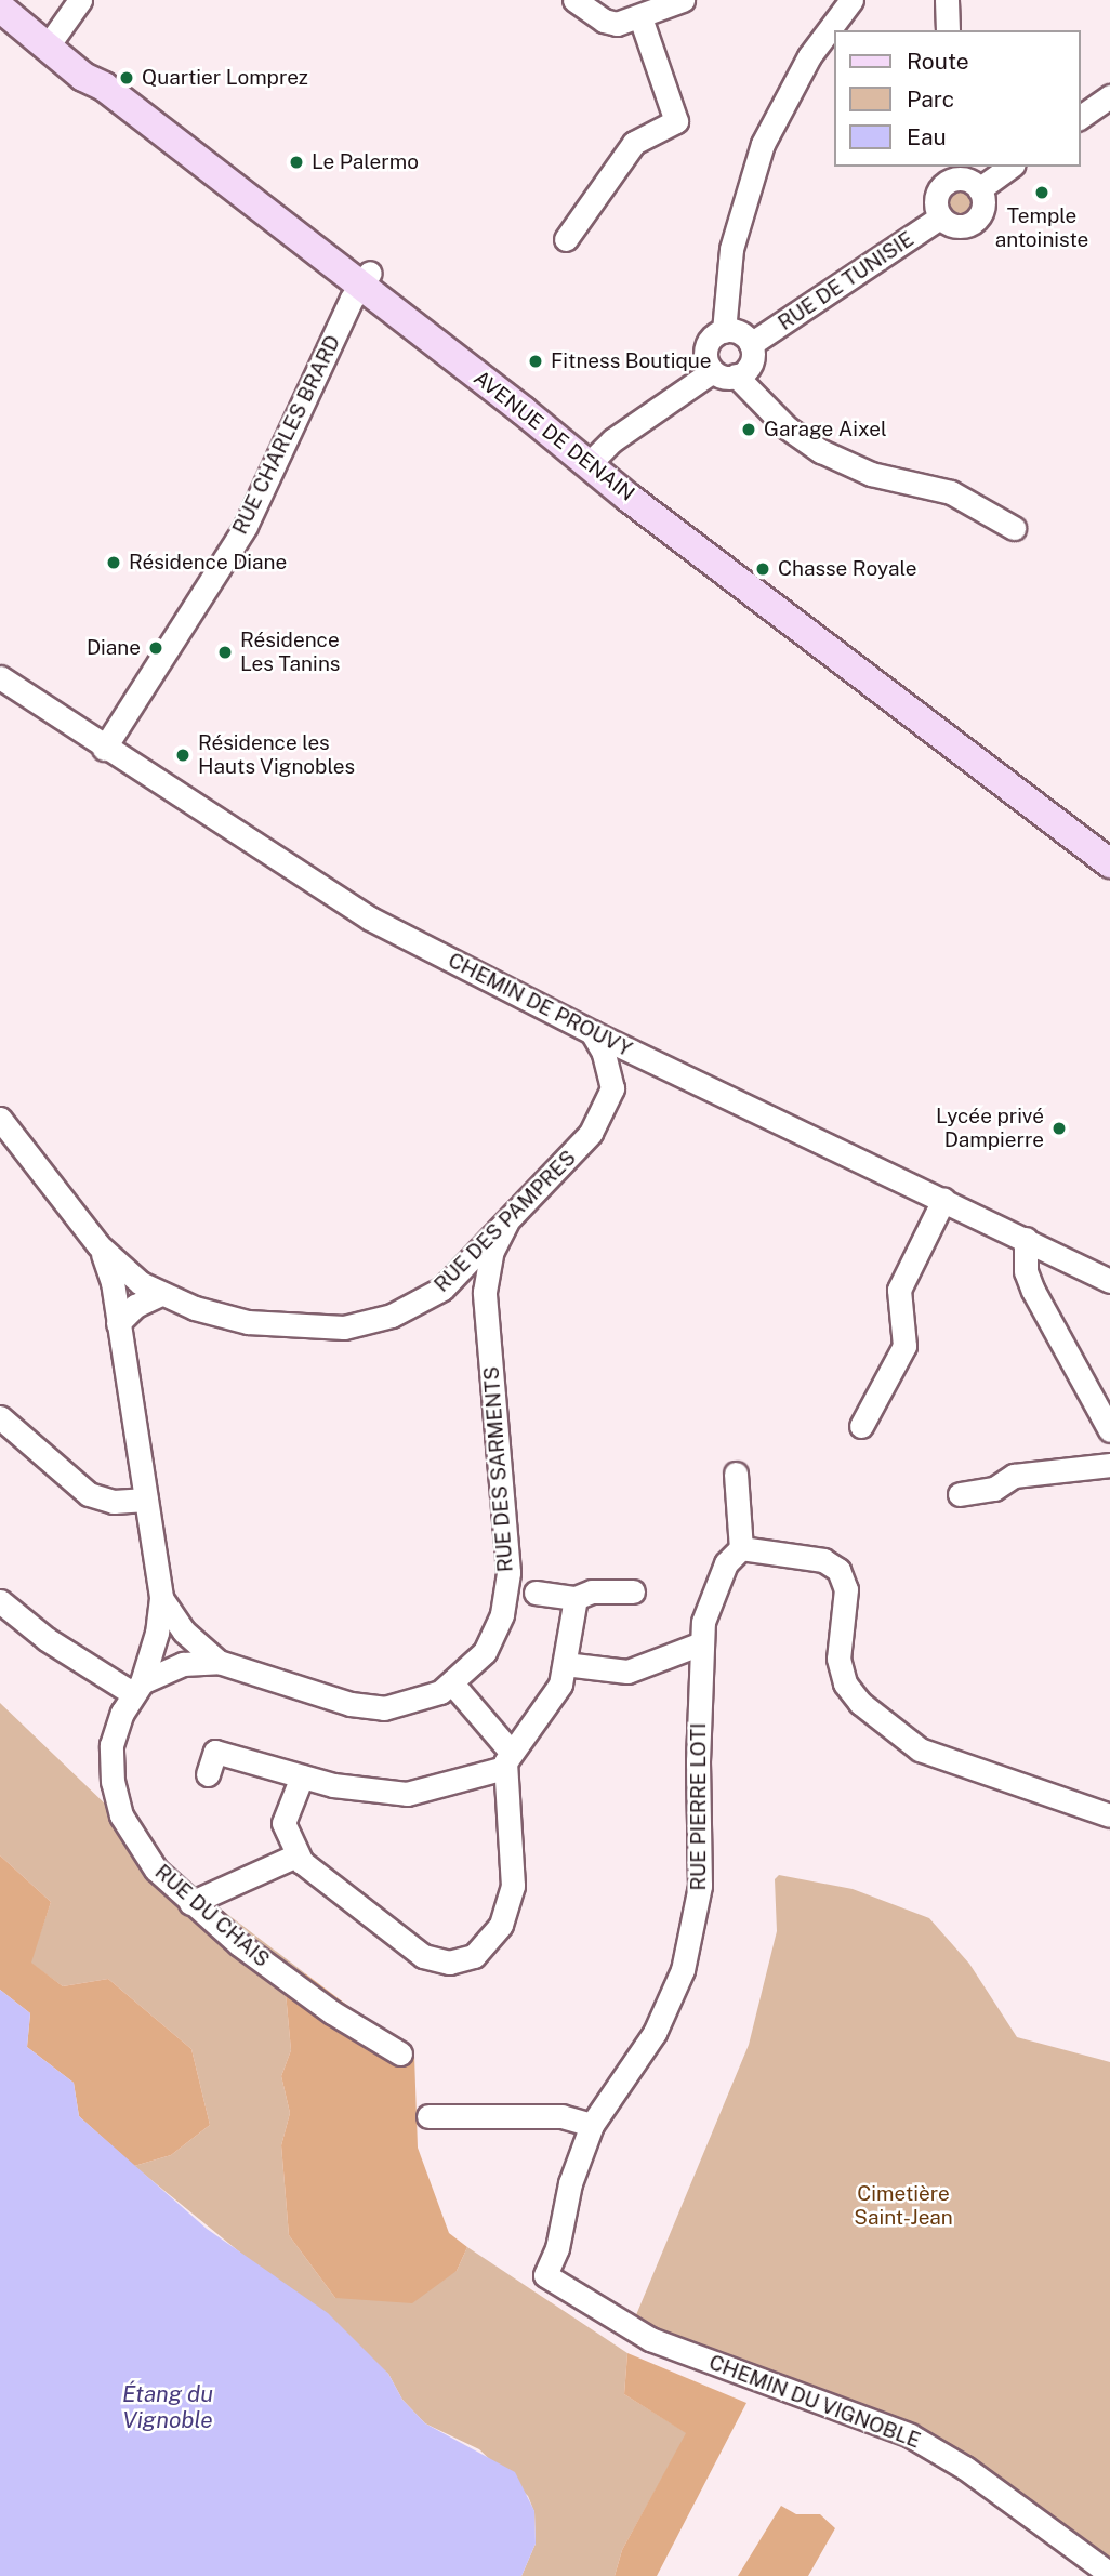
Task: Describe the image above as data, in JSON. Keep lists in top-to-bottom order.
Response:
{
  "streets": {
    "main road": ["AVENUE DE DENAIN"],
    "street": [
      "RUE DE TUNISIE",
      "RUE CHARLES BRARD",
      "CHEMIN DE PROUVY",
      "RUE DES PAMPRES",
      "RUE DES SARMENTS",
      "RUE PIERRE LOTI",
      "RUE DU CHAIS",
      "CHEMIN DU VIGNOBLE"
    ]
  },
  "crossings": [
    ["RUE CHARLES BRARD", "AVENUE DE DENAIN"],
    ["RUE CHARLES BRARD", "CHEMIN DE PROUVY"],
    ["CHEMIN DE PROUVY", "RUE DES PAMPRES"],
    ["RUE DES PAMPRES", "RUE DES SARMENTS"],
    ["RUE DES PAMPRES", "RUE DU CHAIS"],
    ["RUE DES SARMENTS", "RUE DU CHAIS"],
    ["RUE PIERRE LOTI", "CHEMIN DU VIGNOBLE"]
  ],
  "water": ["Étang du Vignoble"],
  "parks": ["Cimetière Saint-Jean"],
  "places": [
    "Quartier Lomprez",
    "Le Palermo",
    "Temple antoiniste",
    "Fitness Boutique",
    "Garage Aixel",
    "Résidence Diane",
    "Chasse Royale",
    "Diane",
    "Résidence Les Tanins",
    "Résidence les Hauts Vignobles",
    "Lycée privé Dampierre"
  ],
  "legend": ["Route", "Parc", "Eau"]
}
